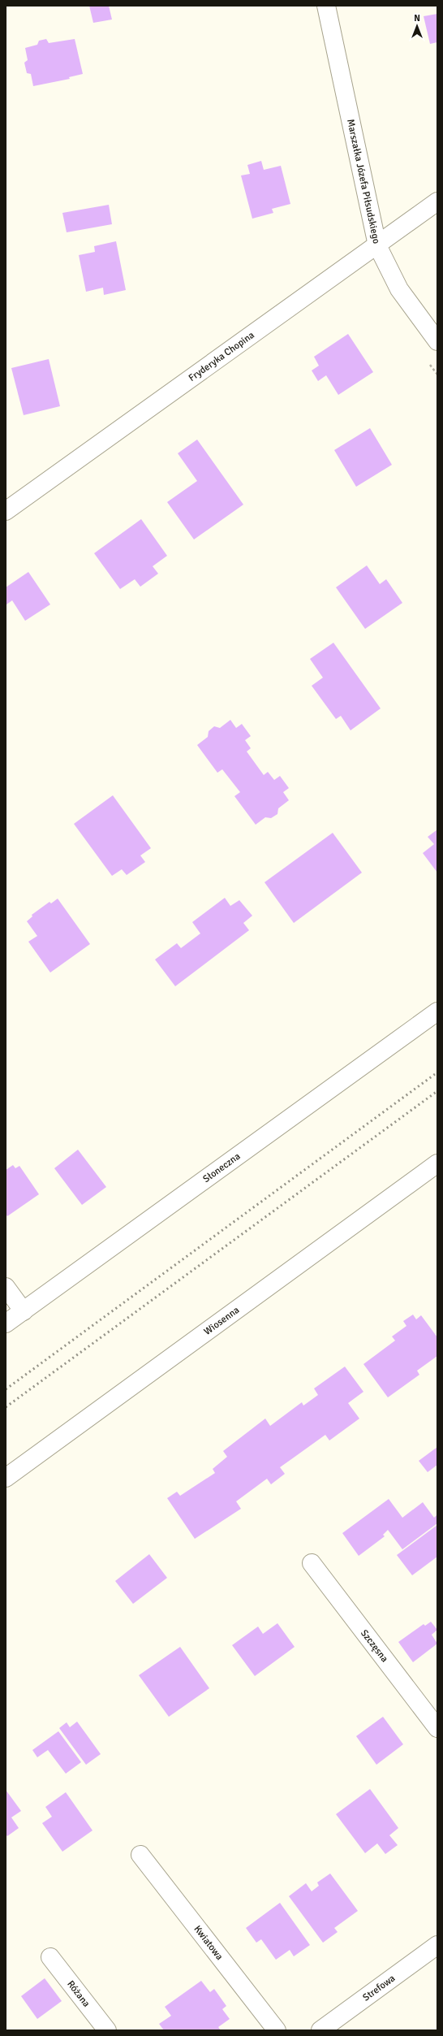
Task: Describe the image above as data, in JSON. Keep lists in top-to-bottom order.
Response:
{
  "streets": {
    "street": [
      "Marszałka Józefa Piłsudskiego",
      "Fryderyka Chopina",
      "Słoneczna",
      "Wiosenna",
      "Szczęsna",
      "Kwiatowa",
      "Strefowa",
      "Różana"
    ]
  },
  "crossings": [
    ["Marszałka Józefa Piłsudskiego", "Fryderyka Chopina"]
  ],
  "north": "top"
}
